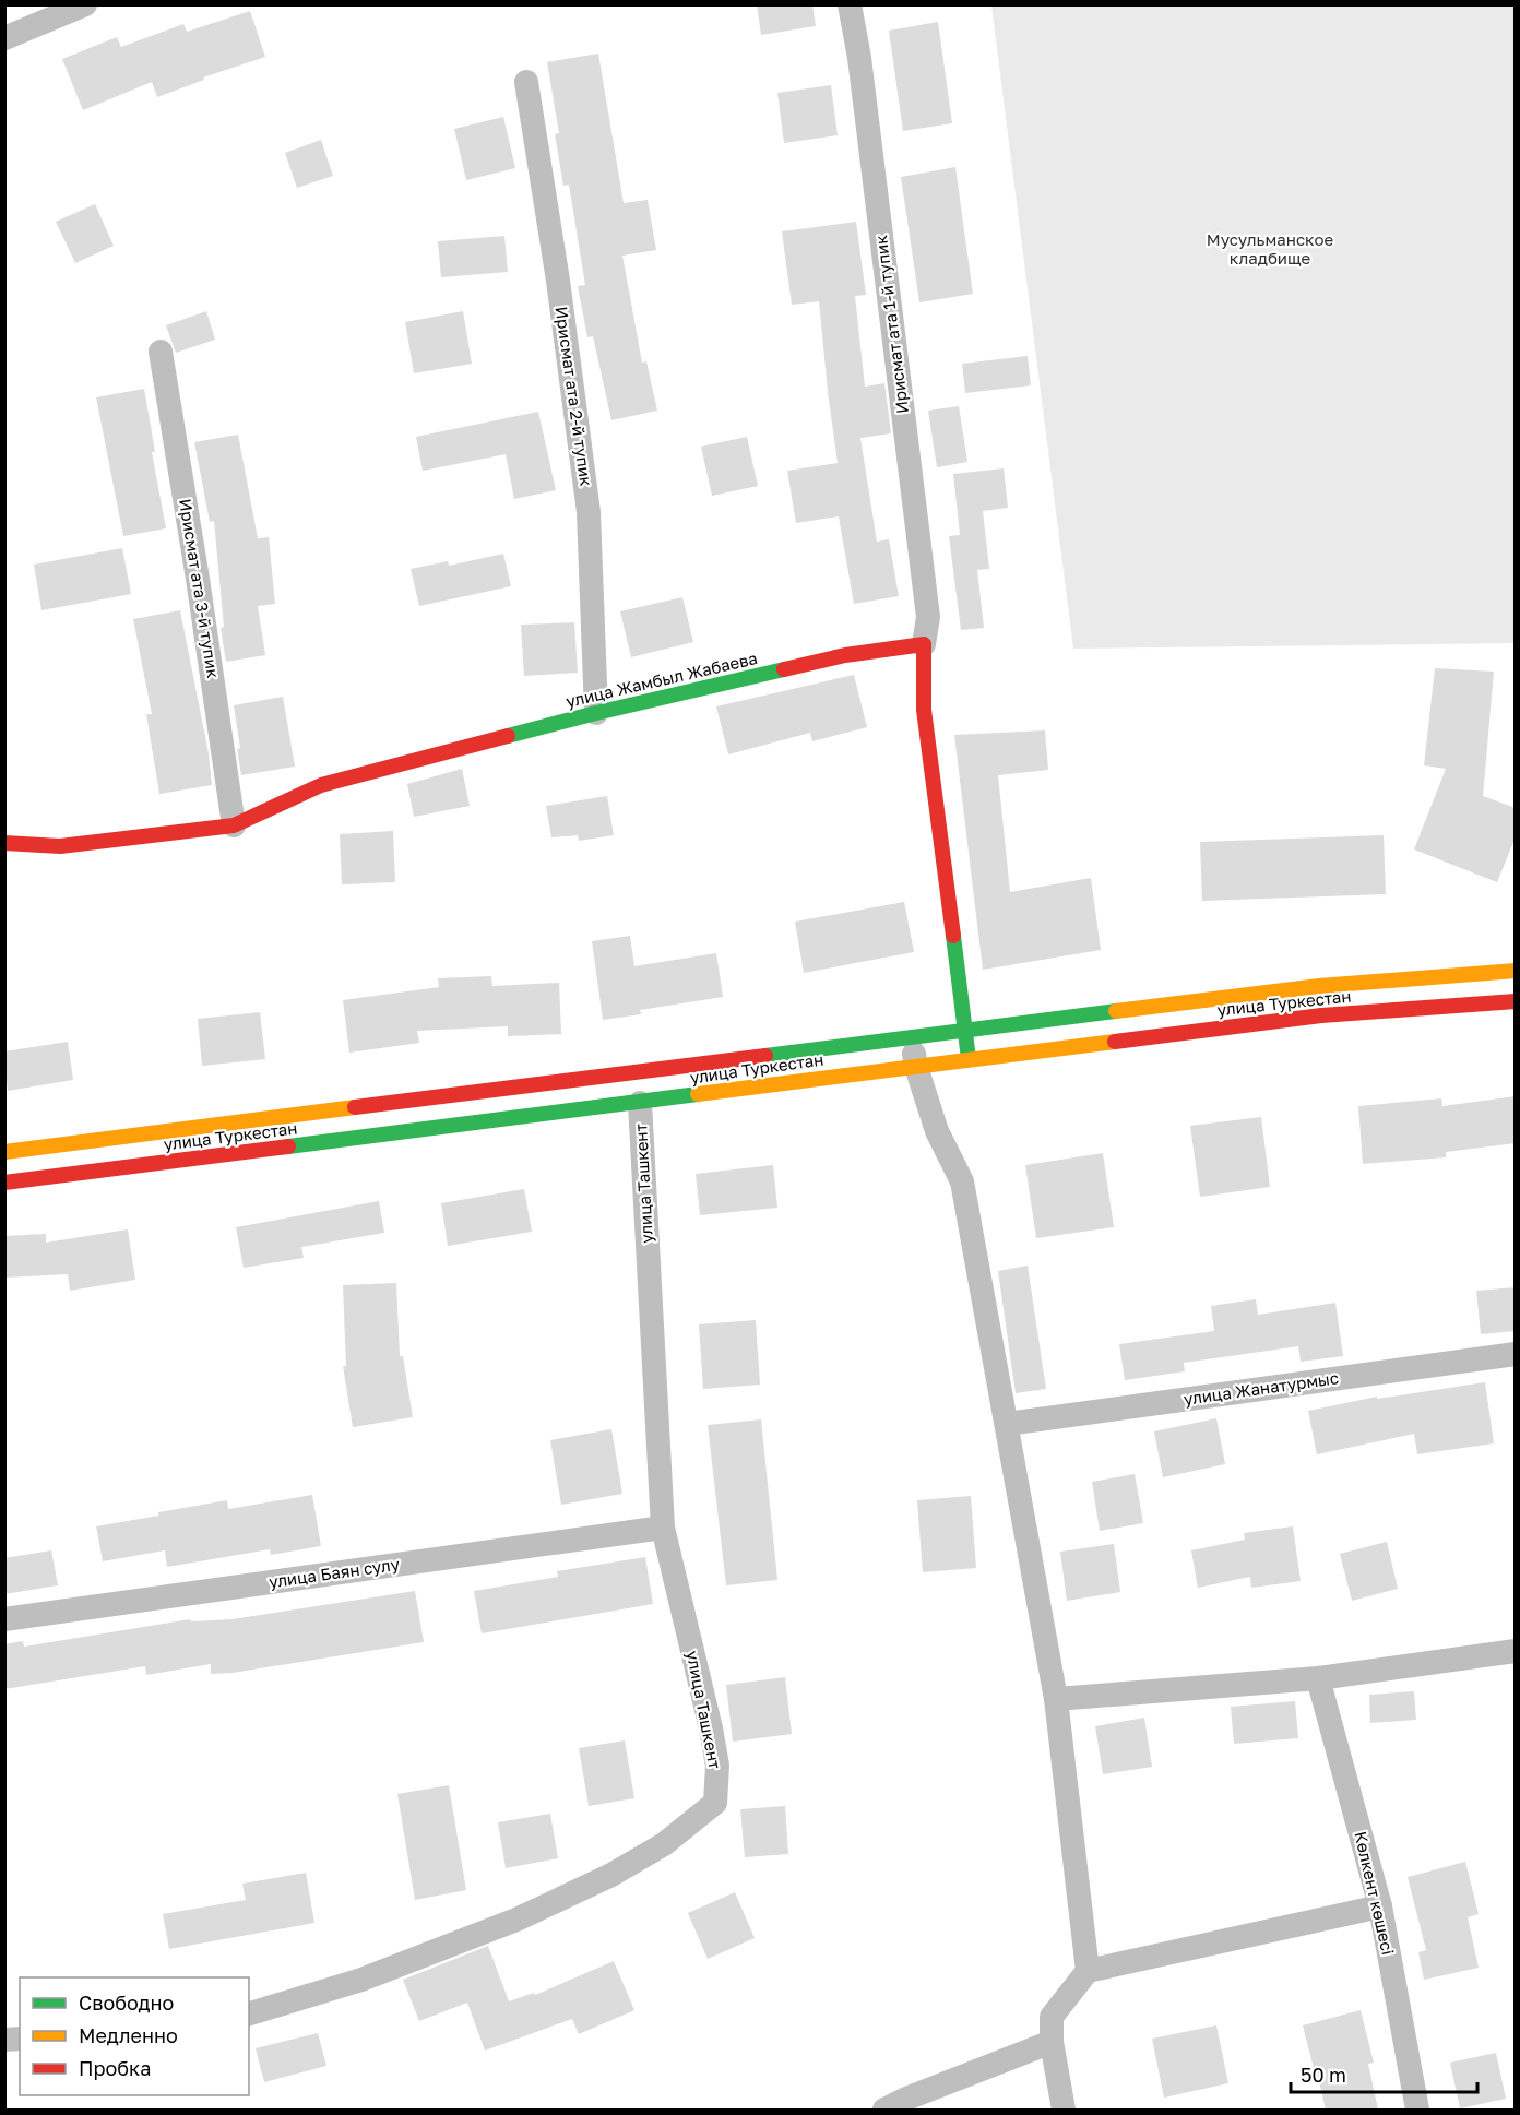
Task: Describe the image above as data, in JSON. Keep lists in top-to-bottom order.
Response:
{
  "streets": {
    "main road": ["улица Жамбыл Жабаева", "улица Туркестан"],
    "street": [
      "Ирисмат ата 1-й тупик",
      "Ирисмат ата 2-й тупик",
      "Ирисмат ата 3-й тупик",
      "улица Ташкент",
      "улица Жанатурмыс",
      "улица Баян сулу",
      "Көлкент көшесі"
    ]
  },
  "crossings": [
    ["Ирисмат ата 1-й тупик", "улица Жамбыл Жабаева"],
    ["Ирисмат ата 2-й тупик", "улица Жамбыл Жабаева"],
    ["Ирисмат ата 3-й тупик", "улица Жамбыл Жабаева"],
    ["улица Туркестан", "улица Ташкент"],
    ["улица Ташкент", "улица Баян сулу"]
  ],
  "parks": ["Мусульманское кладбище"],
  "legend": ["Свободно", "Медленно", "Пробка"],
  "scale_bar": "50 m"
}
